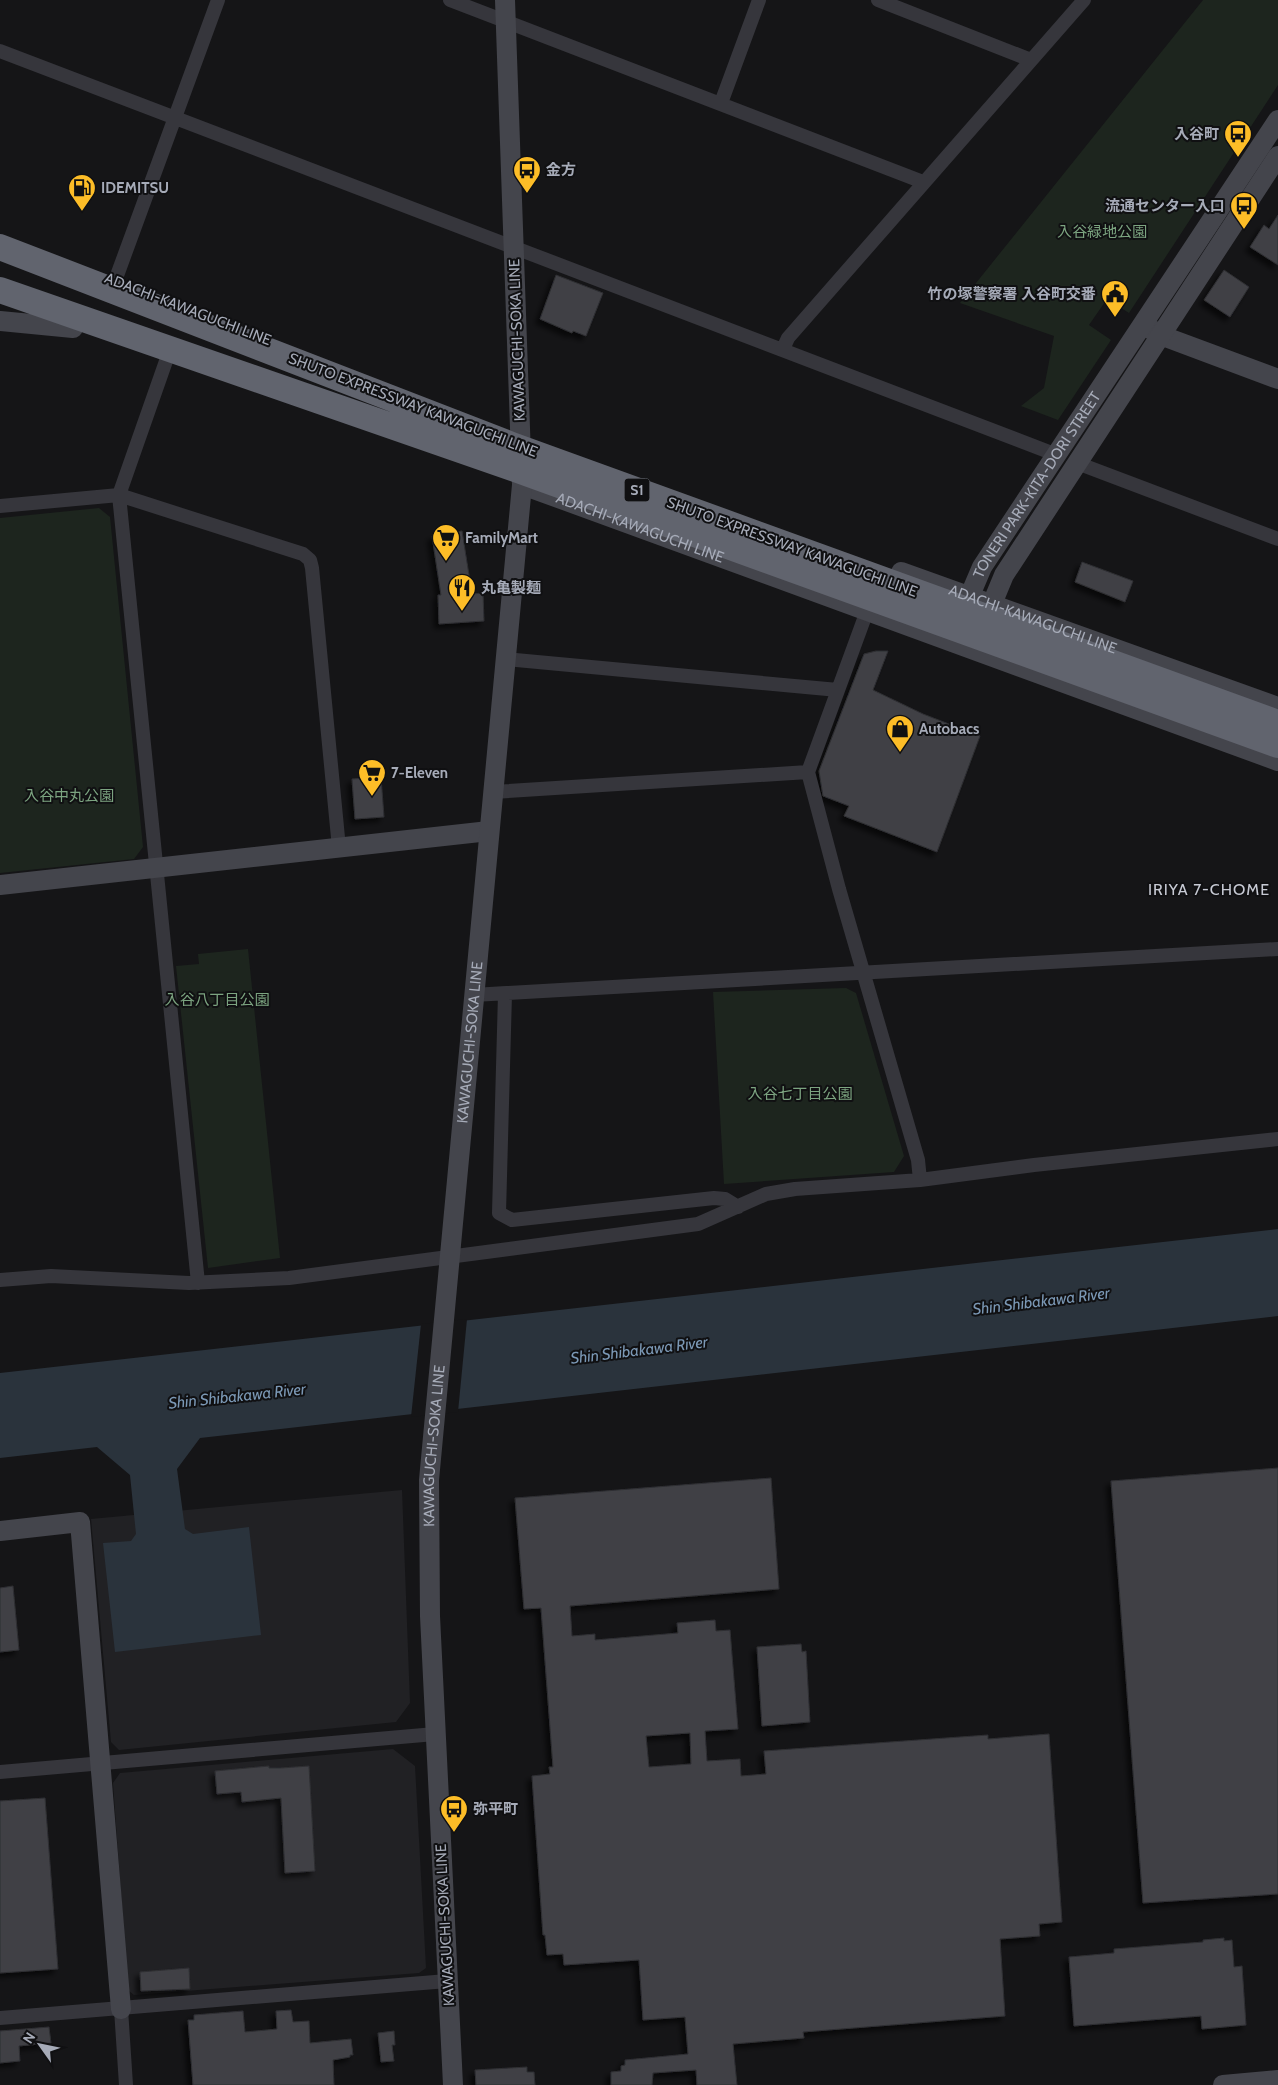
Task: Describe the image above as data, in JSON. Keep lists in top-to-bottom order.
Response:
{
  "streets": {
    "highway": ["SHUTO EXPRESSWAY KAWAGUCHI LINE", "S1"],
    "main road": ["ADACHI-KAWAGUCHI LINE", "KAWAGUCHI-SOKA LINE", "TONERI PARK-KITA-DORI STREET"]
  },
  "crossings": [
    ["ADACHI-KAWAGUCHI LINE", "KAWAGUCHI-SOKA LINE"],
    ["ADACHI-KAWAGUCHI LINE", "TONERI PARK-KITA-DORI STREET"]
  ],
  "districts": ["IRIYA 7-CHOME"],
  "water": ["Shin Shibakawa River"],
  "parks": [
    "入谷緑地公園",
    "入谷中丸公園",
    "入谷八丁目公園",
    "入谷七丁目公園"
  ],
  "places": {
    "bus stop": [
      "入谷町",
      "金方",
      "流通センター入口",
      "弥平町"
    ],
    "fuel station": ["IDEMITSU"],
    "public building": ["竹の塚警察署 入谷町交番"],
    "supermarket": ["FamilyMart", "7-Eleven"],
    "restaurant": ["丸亀製麺"],
    "shop": ["Autobacs"]
  },
  "north": "top left"
}
